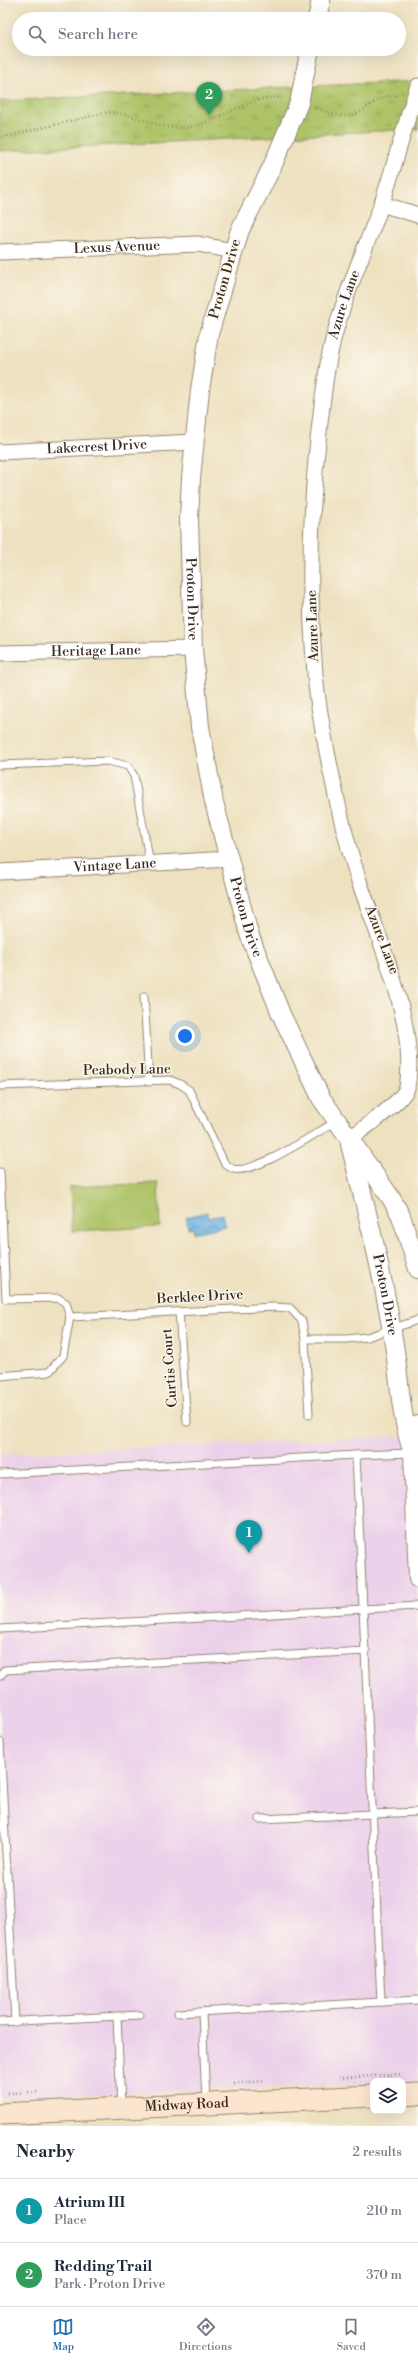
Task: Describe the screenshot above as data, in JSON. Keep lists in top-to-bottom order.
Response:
{
  "streets": {
    "main road": ["Midway Road"],
    "street": [
      "Lexus Avenue",
      "Proton Drive",
      "Azure Lane",
      "Lakecrest Drive",
      "Heritage Lane",
      "Vintage Lane"
    ],
    "lane": ["Peabody Lane", "Berklee Drive", "Curtis Court"]
  },
  "crossings": [
    ["Lexus Avenue", "Proton Drive"],
    ["Proton Drive", "Azure Lane"],
    ["Proton Drive", "Lakecrest Drive"],
    ["Proton Drive", "Heritage Lane"],
    ["Proton Drive", "Vintage Lane"],
    ["Proton Drive", "Peabody Lane"],
    ["Berklee Drive", "Curtis Court"]
  ],
  "page": {
    "search": "Search here",
    "pins": ["2", "1"],
    "heading": ["Nearby", "2 results"],
    "list": [
      {
        "mark": "1",
        "name": "Atrium III",
        "note": "Place",
        "value": "210 m"
      },
      {
        "mark": "2",
        "name": "Redding Trail",
        "note": "Park · Proton Drive",
        "value": "370 m"
      }
    ],
    "nav": ["Map", "Directions", "Saved"]
  }
}
